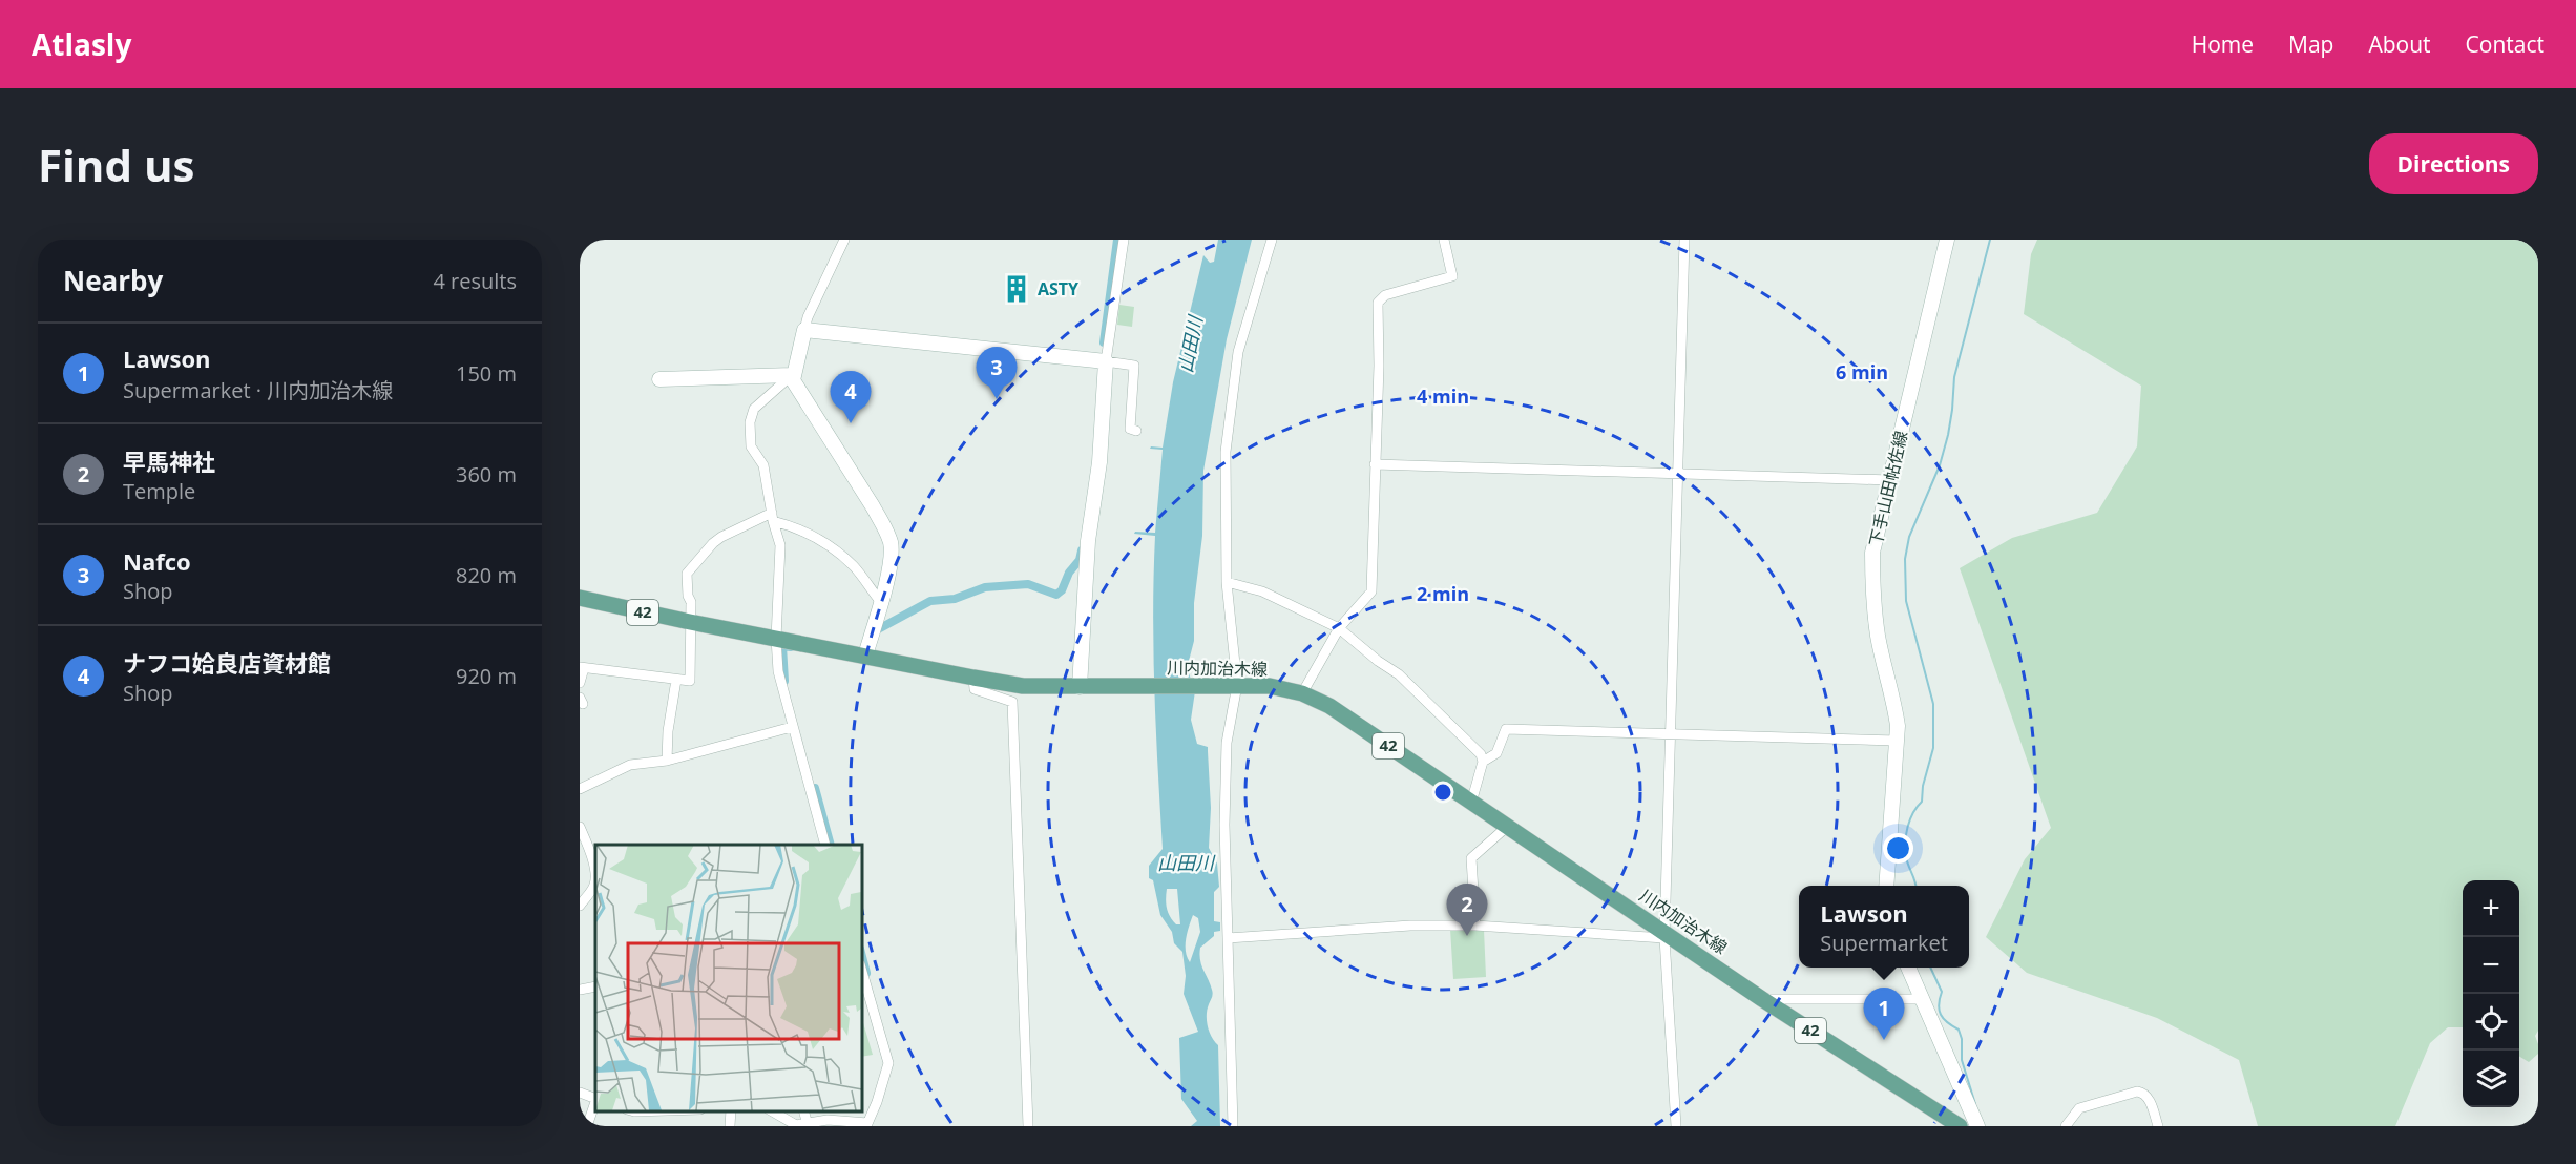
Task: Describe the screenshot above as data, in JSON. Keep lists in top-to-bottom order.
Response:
{
  "streets": {
    "main road": ["42", "川内加治木線"],
    "street": ["下手山田帖佐線"]
  },
  "water": ["山田川"],
  "places": {
    "building": ["ASTY"]
  },
  "page": {
    "header": "Atlasly",
    "nav": [
      "Home",
      "Map",
      "About",
      "Contact"
    ],
    "buttons": "Directions",
    "title": "Find us",
    "heading": ["Nearby", "4 results"],
    "list": [
      {
        "mark": "1",
        "name": "Lawson",
        "note": "Supermarket · 川内加治木線",
        "value": "150 m"
      },
      {
        "mark": "2",
        "name": "早馬神社",
        "note": "Temple",
        "value": "360 m"
      },
      {
        "mark": "3",
        "name": "Nafco",
        "note": "Shop",
        "value": "820 m"
      },
      {
        "mark": "4",
        "name": "ナフコ姶良店資材館",
        "note": "Shop",
        "value": "920 m"
      }
    ],
    "pins": [
      "3",
      "4",
      "2",
      "1"
    ],
    "map_buttons": ["+", "−"],
    "popup": ["Lawson", "Supermarket"]
  },
  "rings": ["6 min", "4 min", "2 min"]
}
